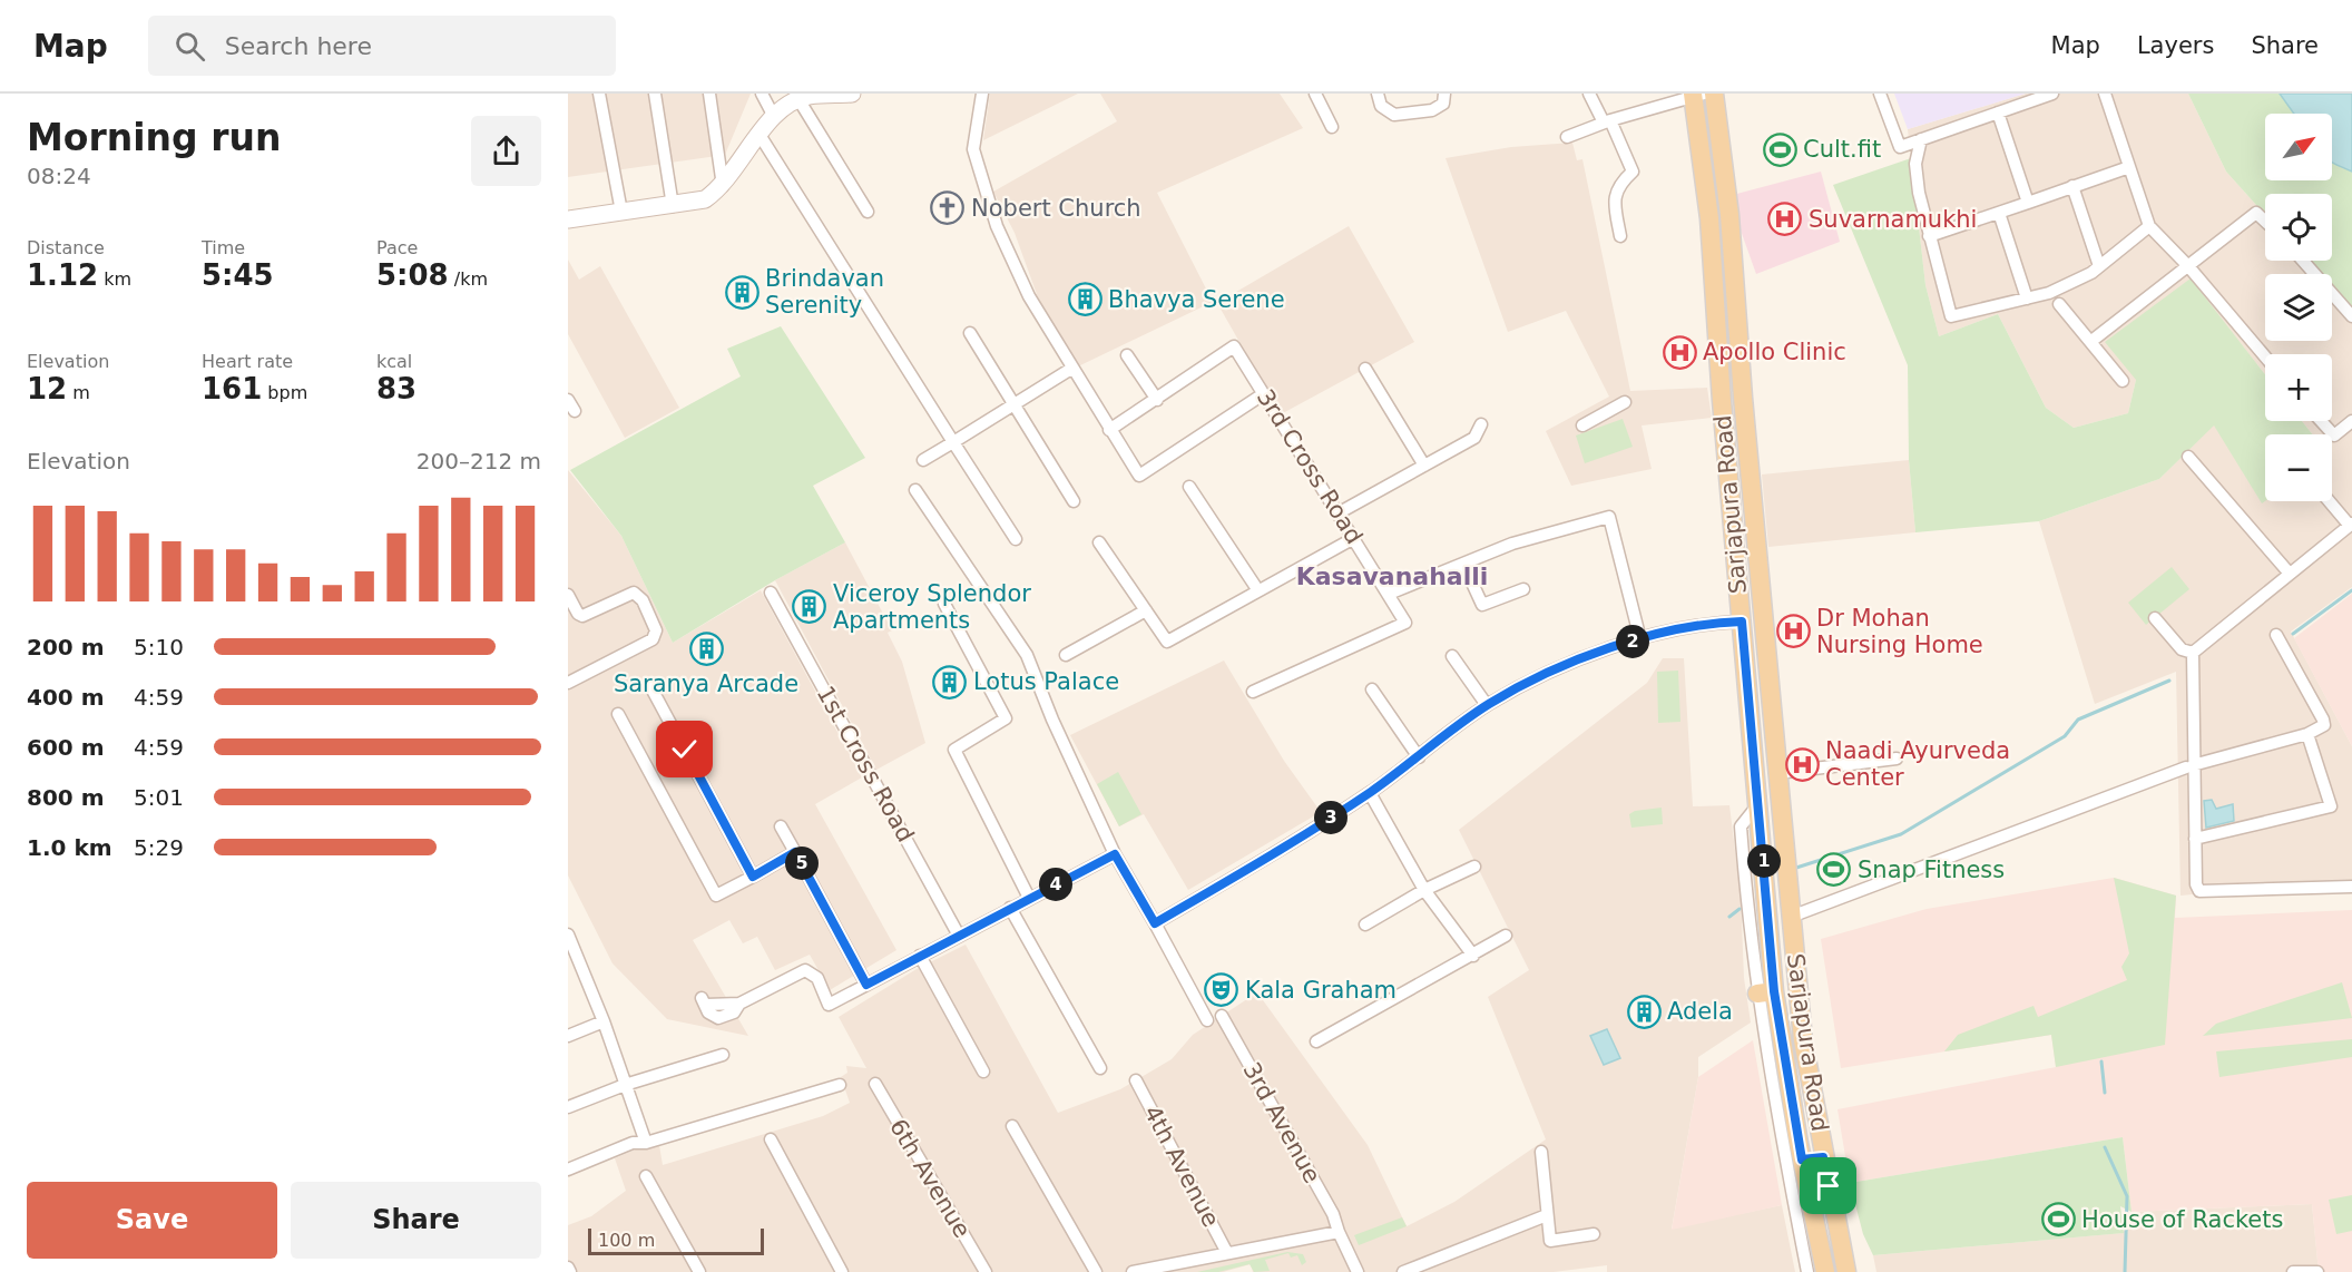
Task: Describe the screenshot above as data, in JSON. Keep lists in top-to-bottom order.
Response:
{
  "streets": {
    "main road": ["Sarjapura Road"],
    "street": [
      "3rd Cross Road",
      "1st Cross Road",
      "3rd Avenue",
      "4th Avenue",
      "6th Avenue"
    ]
  },
  "districts": ["Kasavanahalli"],
  "places": {
    "sports": ["Cult.fit", "Snap Fitness", "House of Rackets"],
    "church": ["Nobert Church"],
    "hospital": [
      "Suvarnamukhi",
      "Apollo Clinic",
      "Dr Mohan Nursing Home",
      "Naadi Ayurveda Center"
    ],
    "building": [
      "Brindavan Serenity",
      "Bhavya Serene",
      "Viceroy Splendor Apartments",
      "Saranya Arcade",
      "Lotus Palace",
      "Adela"
    ],
    "theatre": ["Kala Graham"]
  },
  "scale_bar": "100 m",
  "north": "top right",
  "page": {
    "header": "Map",
    "search": "Search here",
    "nav": ["Map", "Layers", "Share"],
    "heading": ["Morning run", "08:24"],
    "map_buttons": ["+", "−"],
    "stats": [
      ["Distance", "1.12 km"],
      ["Time", "5:45"],
      ["Pace", "5:08 /km"],
      ["Elevation", "12 m"],
      ["Heart rate", "161 bpm"],
      ["kcal", "83"]
    ],
    "chart": ["Elevation", "200–212 m"],
    "list": [
      {
        "name": "200 m",
        "note": "5:10"
      },
      {
        "name": "400 m",
        "note": "4:59"
      },
      {
        "name": "600 m",
        "note": "4:59"
      },
      {
        "name": "800 m",
        "note": "5:01"
      },
      {
        "name": "1.0 km",
        "note": "5:29"
      }
    ],
    "pins": [
      "2",
      "3",
      "1",
      "5",
      "4"
    ],
    "buttons": ["Save", "Share"],
    "scale": "100 m"
  }
}
